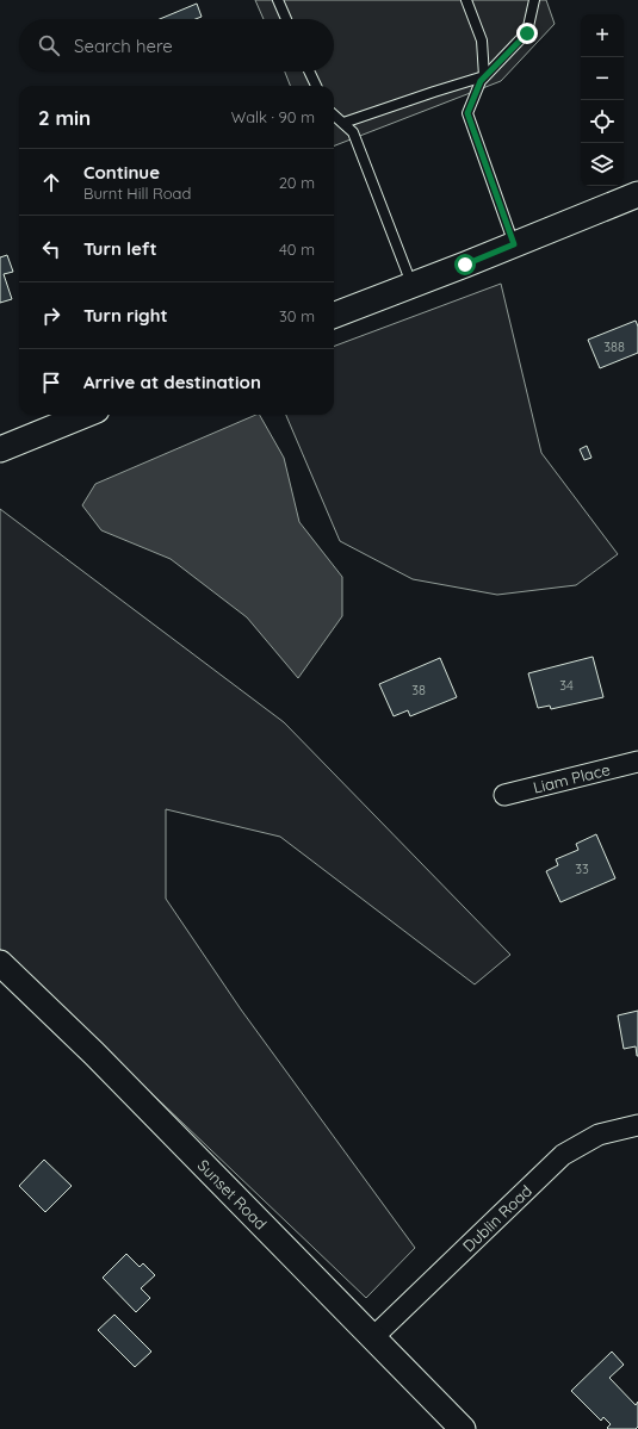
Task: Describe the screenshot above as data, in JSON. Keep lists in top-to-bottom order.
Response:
{
  "streets": {
    "street": ["Liam Place", "Sunset Road", "Dublin Road"]
  },
  "crossings": [
    ["Sunset Road", "Dublin Road"]
  ],
  "house_numbers": [
    "388",
    "34",
    "38",
    "33"
  ],
  "page": {
    "map_buttons": ["+", "−"],
    "search": "Search here",
    "heading": ["2 min", "Walk · 90 m"],
    "list": [
      ["Continue", "Burnt Hill Road", "20 m"],
      ["Turn left", "40 m"],
      ["Turn right", "30 m"],
      "Arrive at destination"
    ]
  }
}
